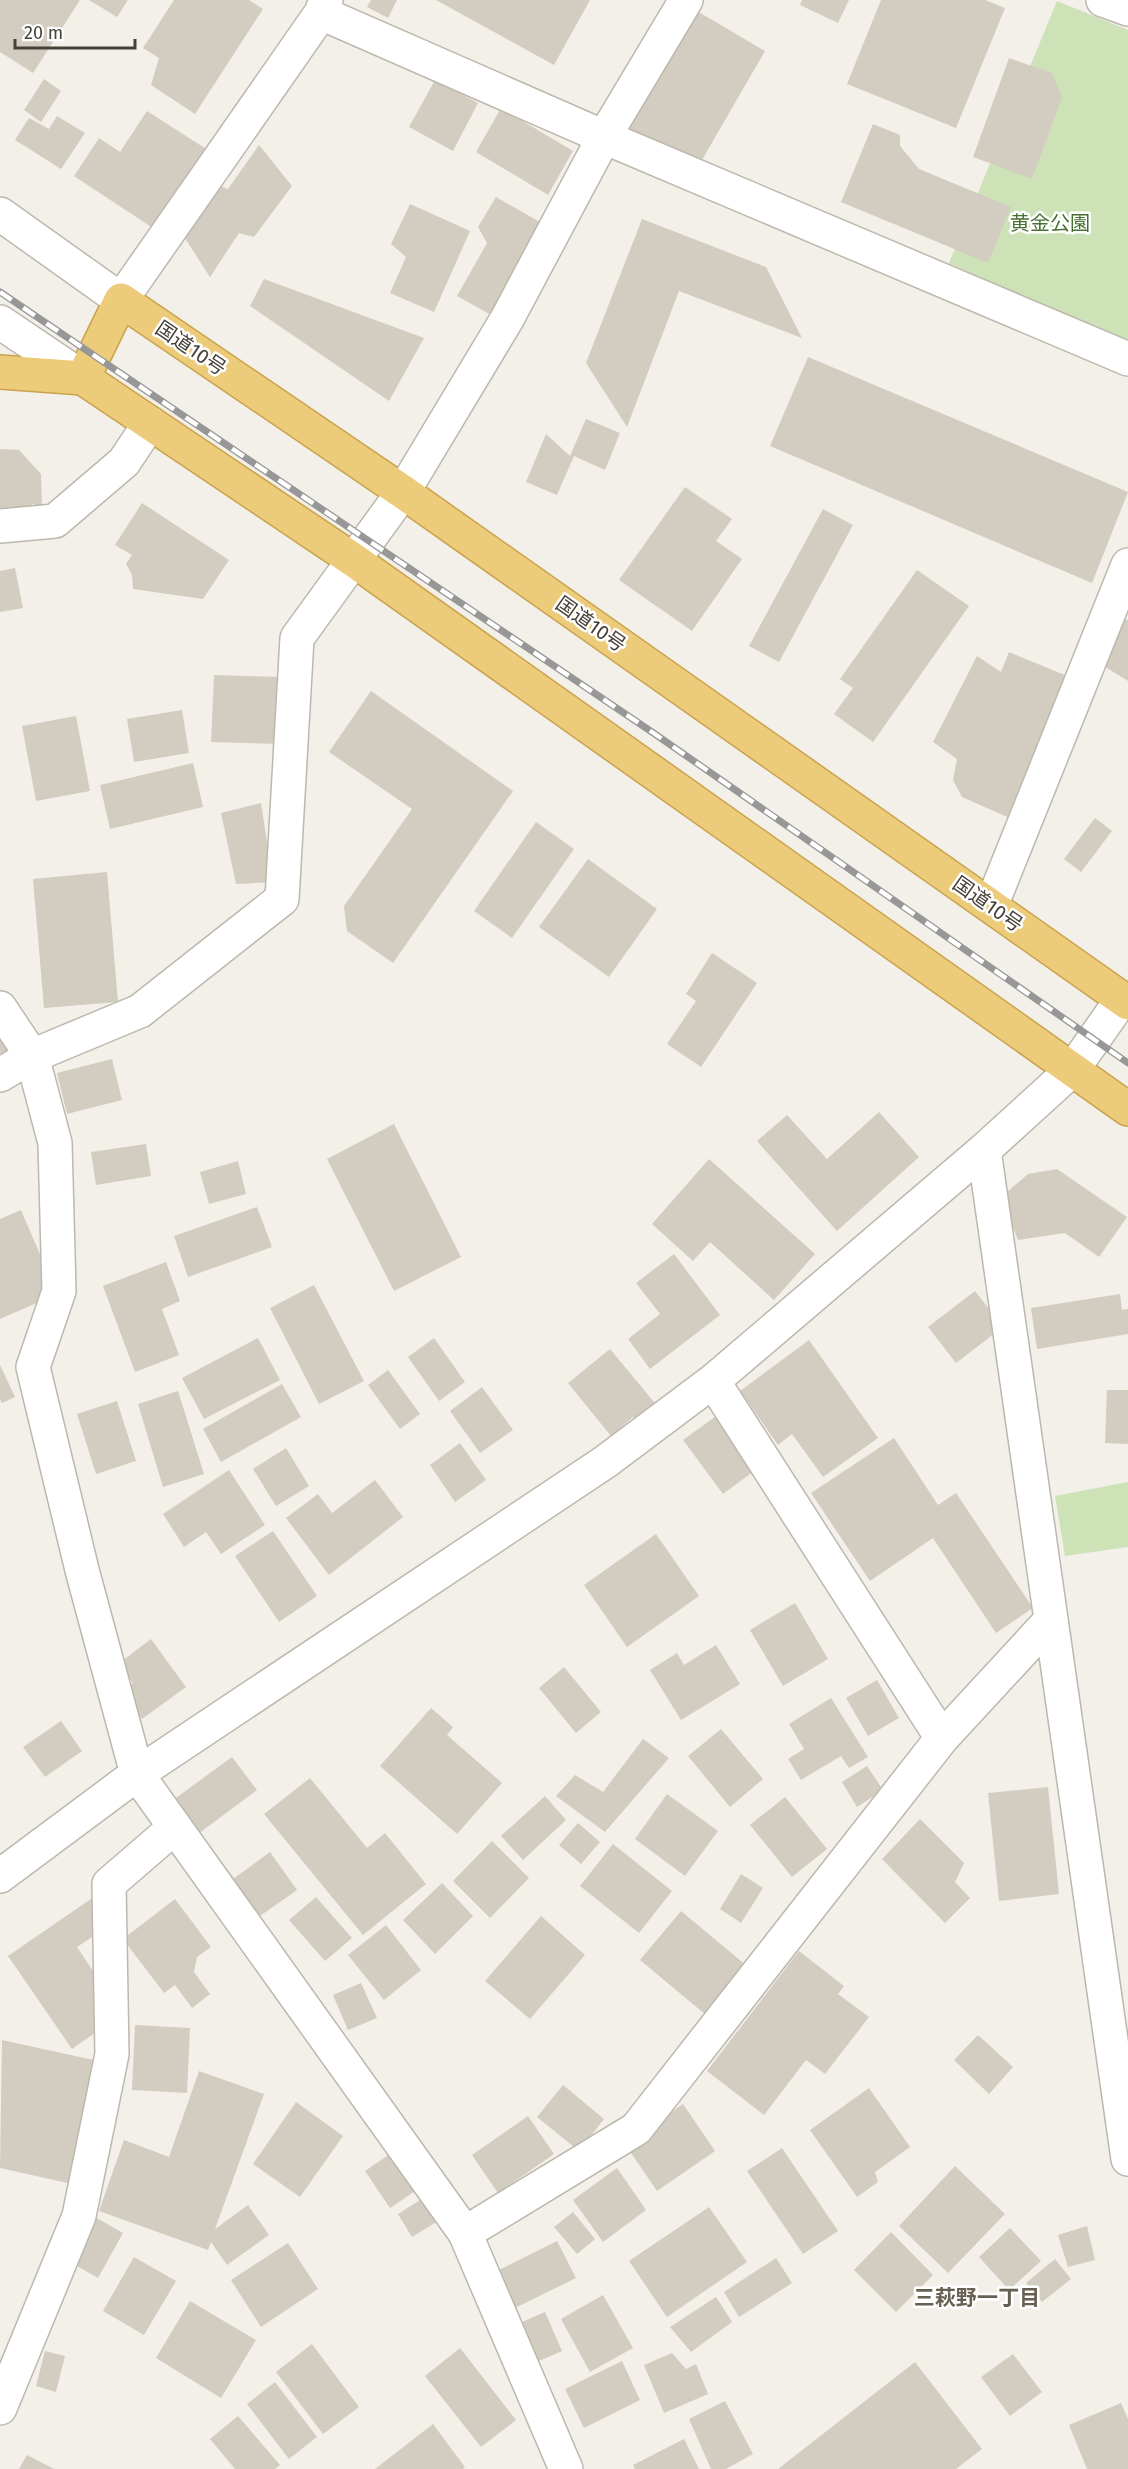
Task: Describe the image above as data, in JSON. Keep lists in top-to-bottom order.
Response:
{
  "streets": {
    "highway": ["国道10号"]
  },
  "districts": ["三萩野一丁目"],
  "parks": ["黄金公園"],
  "scale_bar": "20 m"
}
